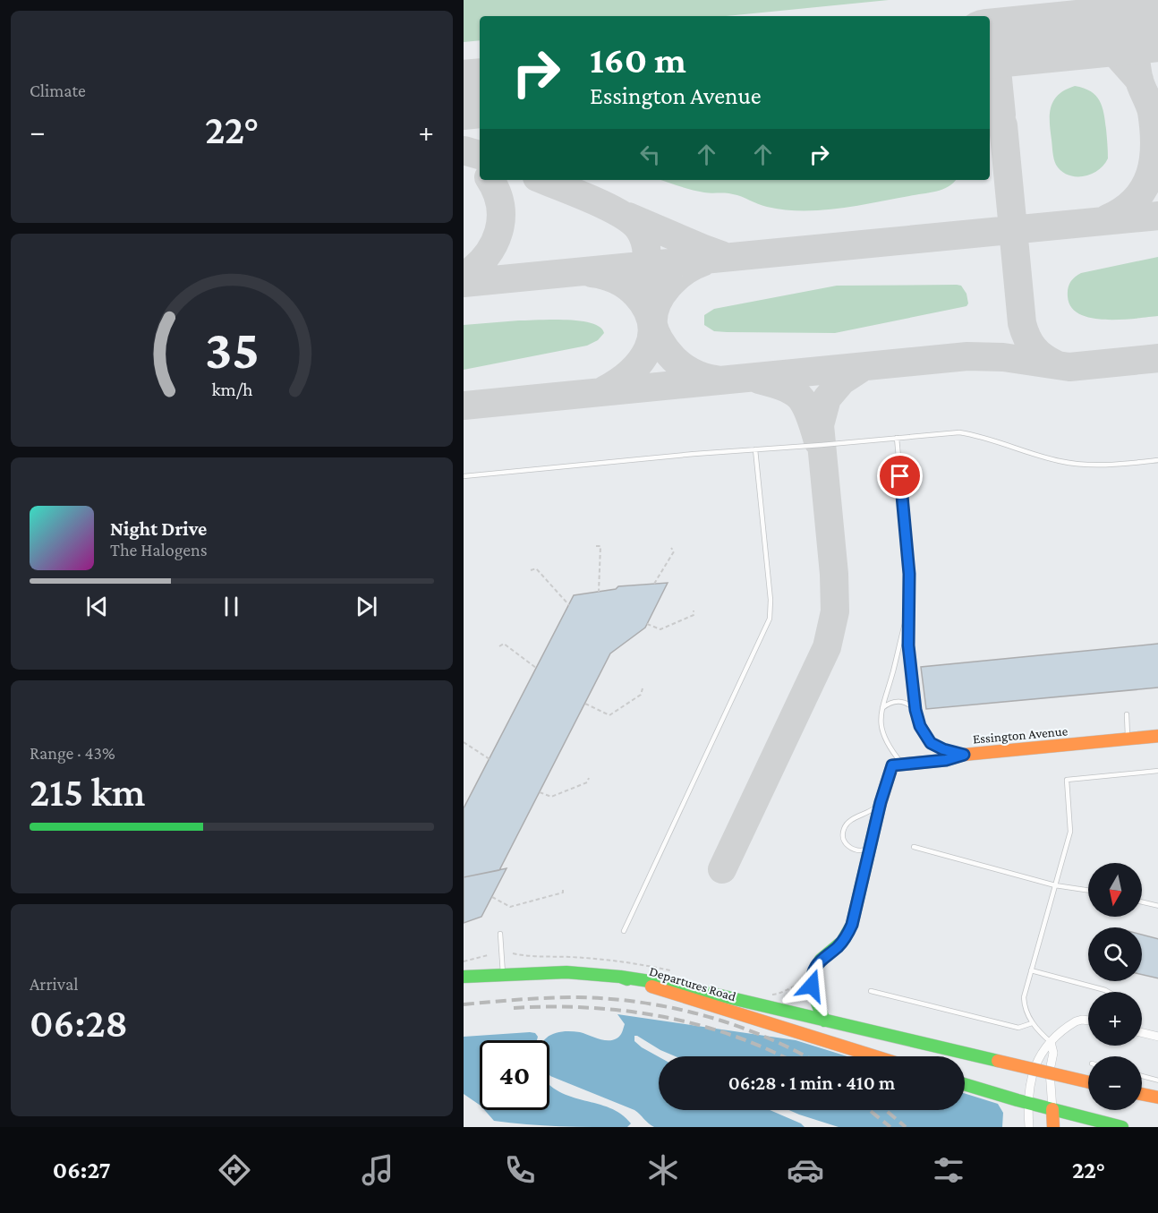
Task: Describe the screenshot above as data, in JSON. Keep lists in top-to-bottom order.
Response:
{
  "streets": {
    "main road": ["Essington Avenue", "Departures Road"]
  },
  "north": "bottom",
  "page": {
    "tile": [
      "Climate",
      ["Range · 43%", "215 km"],
      ["Arrival", "06:28"]
    ],
    "turn": ["160 m", "Essington Avenue"],
    "heat": ["−", "22°", "+"],
    "song": ["Night Drive", "The Halogens"],
    "map_buttons": ["+", "−"],
    "limit": "40",
    "trip": "06:28 · 1 min · 410 m",
    "tabs": ["06:27", "22°"],
    "gauge": ["35", "km/h"]
  }
}
